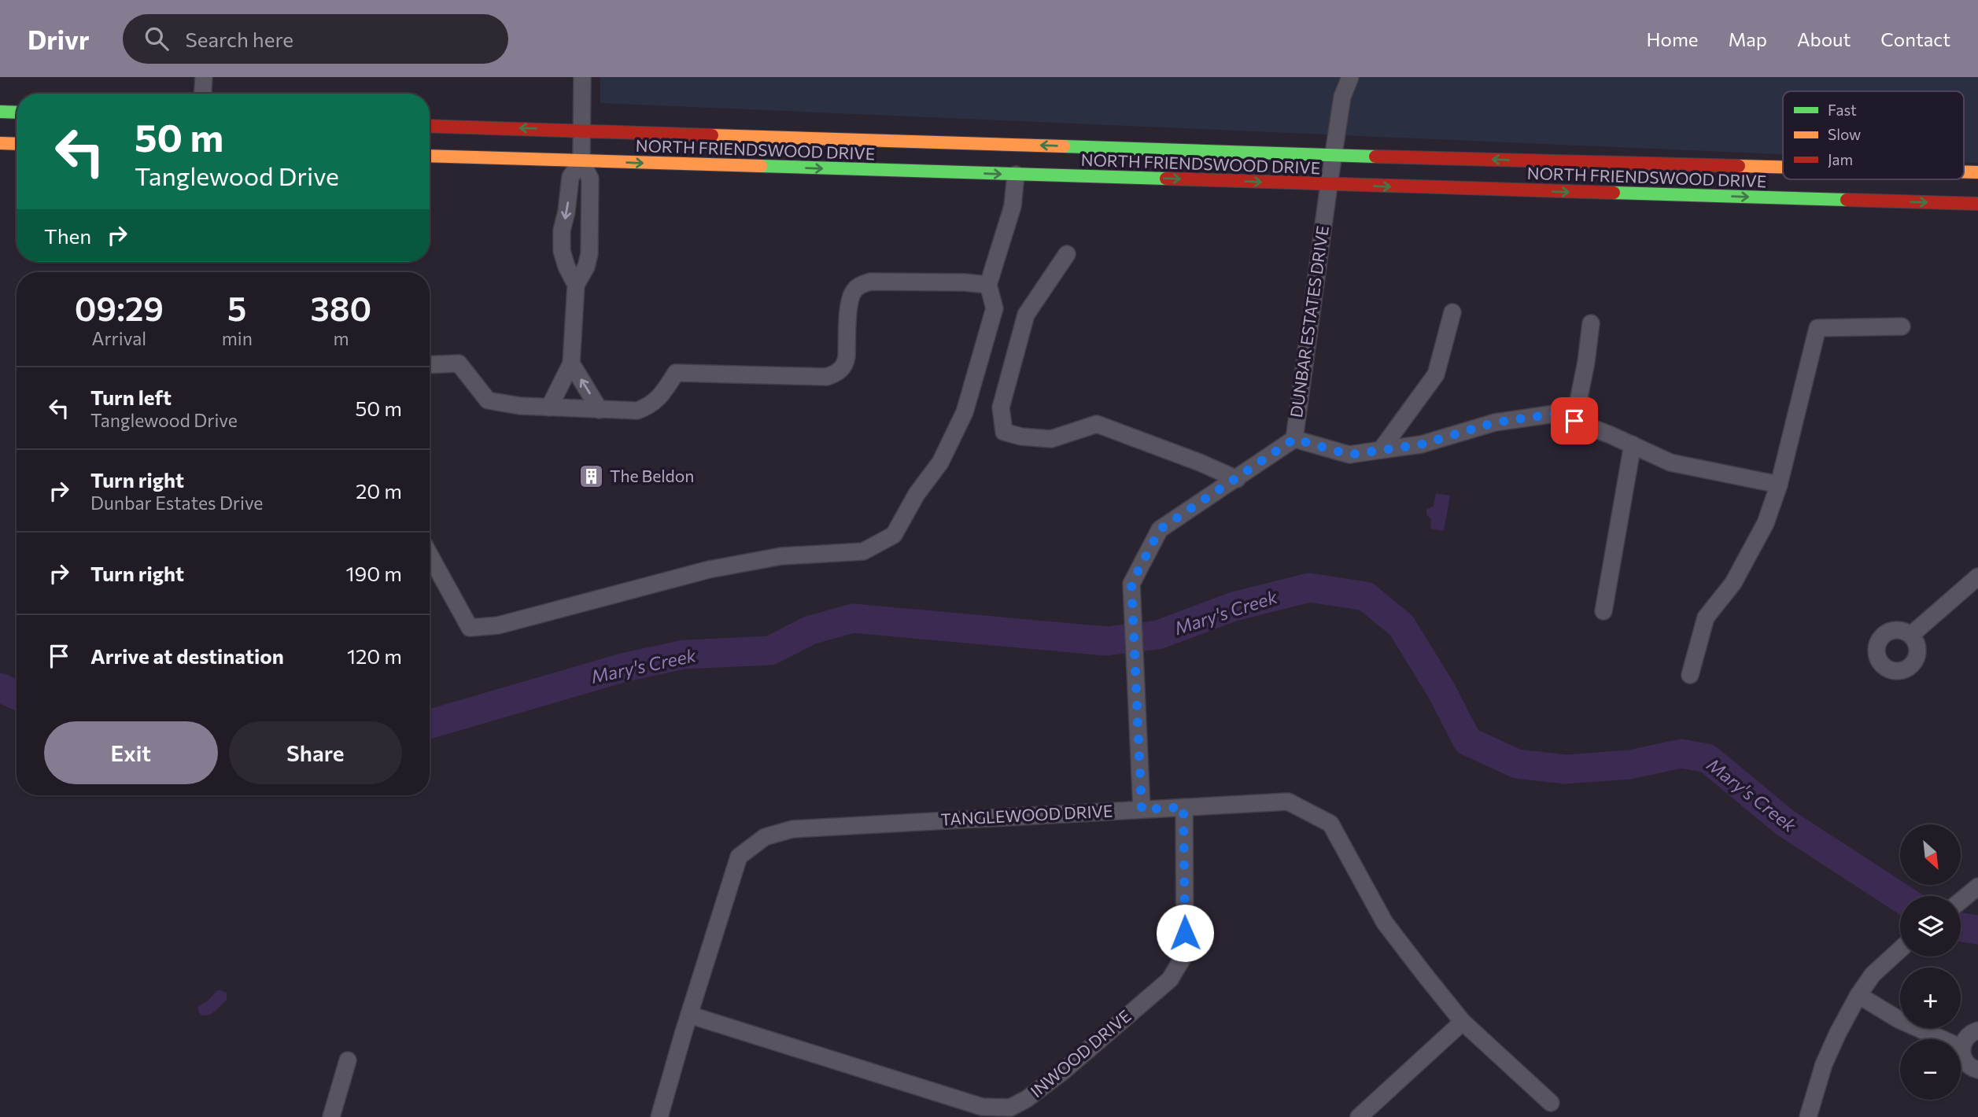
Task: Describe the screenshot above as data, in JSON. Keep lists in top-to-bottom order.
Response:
{
  "streets": {
    "main road": ["NORTH FRIENDSWOOD DRIVE"],
    "street": ["DUNBAR ESTATES DRIVE", "TANGLEWOOD DRIVE", "INWOOD DRIVE"]
  },
  "crossings": [
    ["NORTH FRIENDSWOOD DRIVE", "DUNBAR ESTATES DRIVE"],
    ["DUNBAR ESTATES DRIVE", "TANGLEWOOD DRIVE"],
    ["TANGLEWOOD DRIVE", "INWOOD DRIVE"]
  ],
  "water": ["Mary's Creek"],
  "places": {
    "building": ["The Beldon"]
  },
  "legend": ["Fast", "Slow", "Jam"],
  "north": "bottom right",
  "page": {
    "header": "Drivr",
    "search": "Search here",
    "nav": [
      "Home",
      "Map",
      "About",
      "Contact"
    ],
    "turn": ["50 m", "Tanglewood Drive"],
    "then": "Then",
    "eta": [
      "09:29",
      "Arrival",
      "5",
      "min",
      "380",
      "m"
    ],
    "list": [
      {
        "name": "Turn left",
        "note": "Tanglewood Drive",
        "value": "50 m"
      },
      {
        "name": "Turn right",
        "note": "Dunbar Estates Drive",
        "value": "20 m"
      },
      {
        "name": "Turn right",
        "value": "190 m"
      },
      {
        "name": "Arrive at destination",
        "value": "120 m"
      }
    ],
    "buttons": ["Exit", "Share"],
    "map_buttons": ["+", "−"]
  }
}
